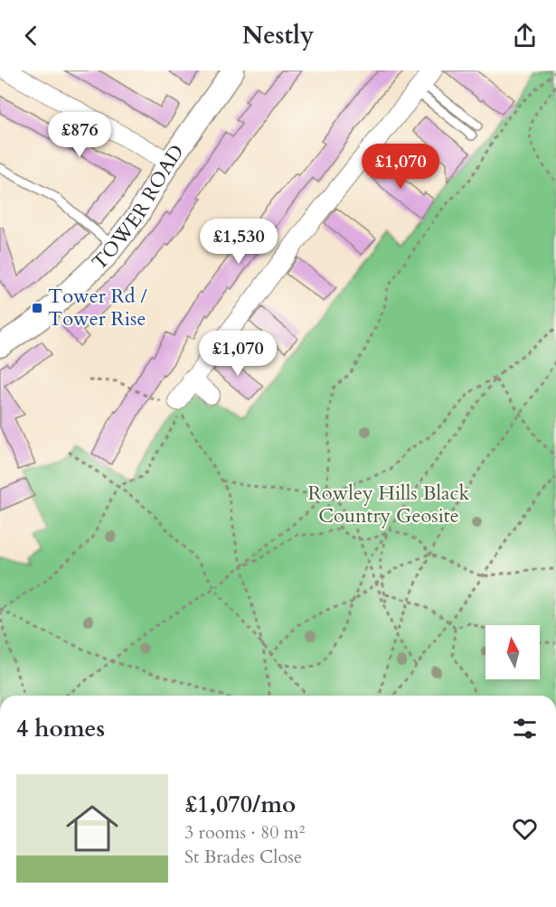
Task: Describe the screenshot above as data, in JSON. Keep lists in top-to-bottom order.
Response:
{
  "streets": {
    "street": ["TOWER ROAD"]
  },
  "parks": ["Rowley Hills Black Country Geosite"],
  "places": {
    "transit": ["Tower Rd / Tower Rise"]
  },
  "north": "top",
  "page": {
    "header": "Nestly",
    "price": [
      "£876",
      "£1,070",
      "£1,530",
      "£1,070"
    ],
    "heading": "4 homes",
    "list": [
      {
        "name": "£1,070/mo",
        "note": "3 rooms · 80 m² · St Brades Close"
      }
    ]
  }
}
